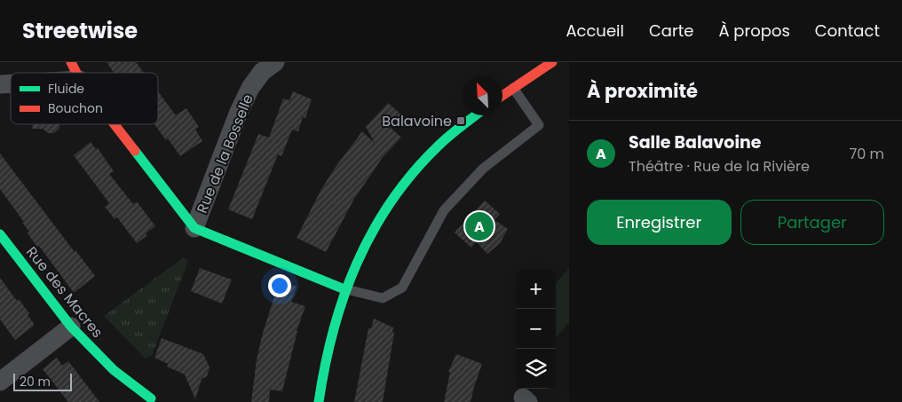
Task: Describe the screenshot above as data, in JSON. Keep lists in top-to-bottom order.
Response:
{
  "streets": {
    "street": ["Rue de la Bosselle", "Rue des Macres"]
  },
  "places": {
    "transit": ["Balavoine"]
  },
  "legend": ["Fluide", "Bouchon"],
  "scale_bar": "20 m",
  "north": "top left",
  "page": {
    "header": "Streetwise",
    "nav": [
      "Accueil",
      "Carte",
      "À propos",
      "Contact"
    ],
    "heading": "À proximité",
    "list": [
      {
        "mark": "A",
        "name": "Salle Balavoine",
        "note": "Théâtre · Rue de la Rivière",
        "value": "70 m"
      }
    ],
    "buttons": ["Enregistrer", "Partager"],
    "pins": "A",
    "map_buttons": ["+", "−"],
    "scale": "20 m"
  }
}
